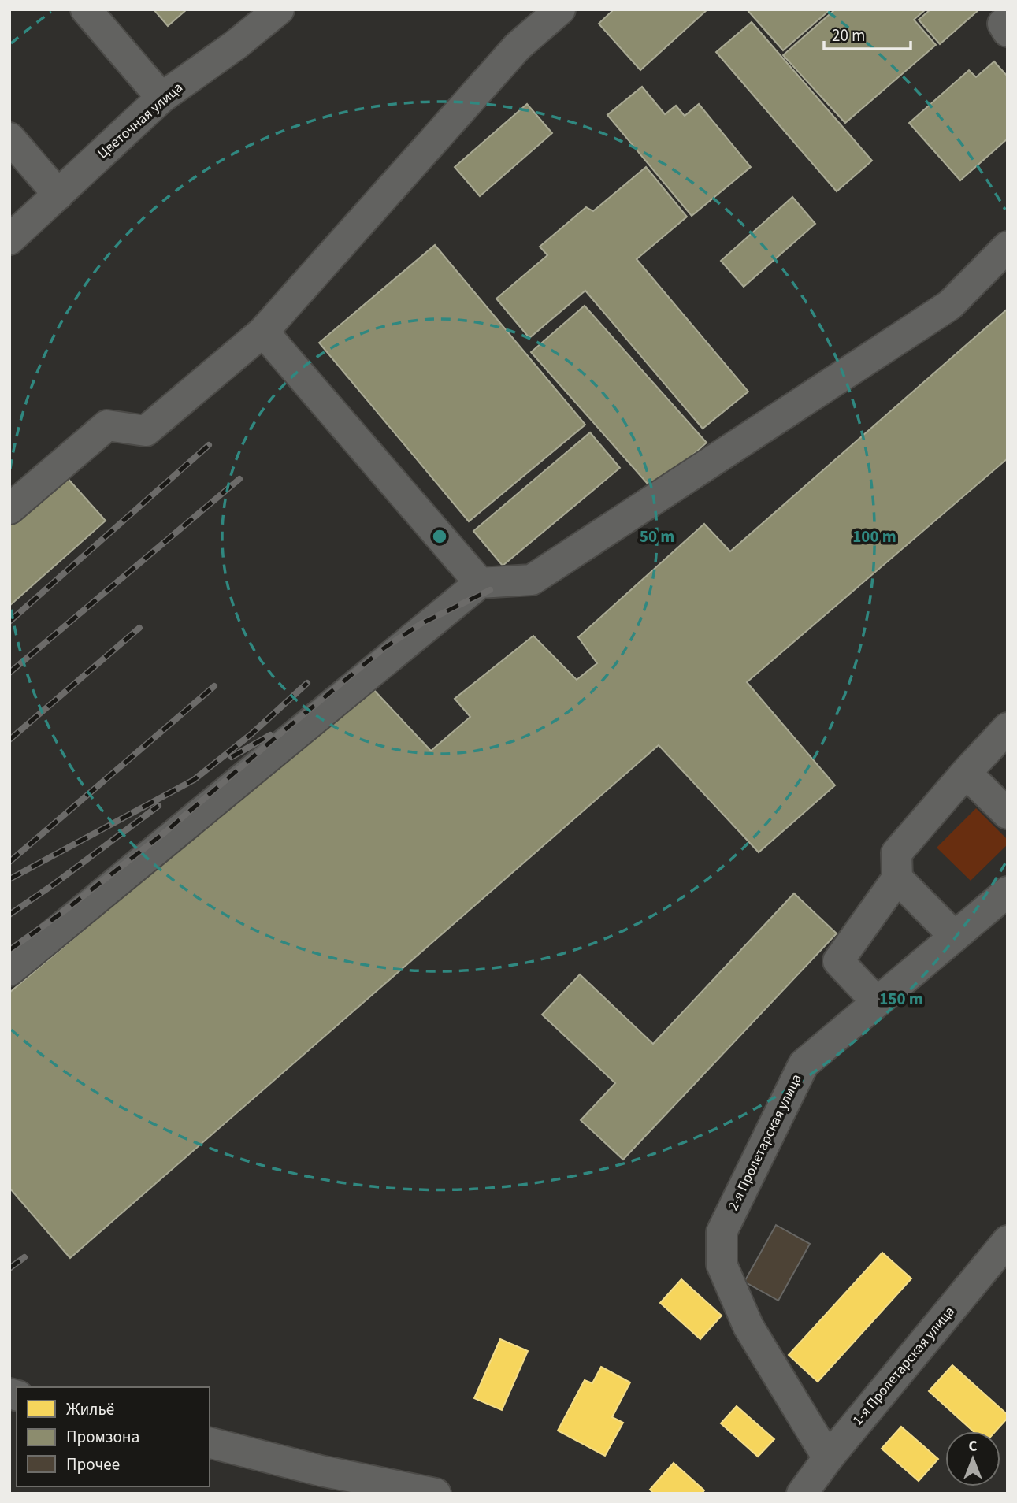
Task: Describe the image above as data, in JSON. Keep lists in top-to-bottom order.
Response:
{
  "streets": {
    "street": ["Цветочная улица", "2-я Пролетарская улица", "1-я Пролетарская улица"]
  },
  "crossings": [
    ["2-я Пролетарская улица", "1-я Пролетарская улица"]
  ],
  "legend": ["Жильё", "Промзона", "Прочее"],
  "scale_bar": "20 m",
  "north": "top",
  "rings": ["50 m", "100 m", "150 m"]
}
